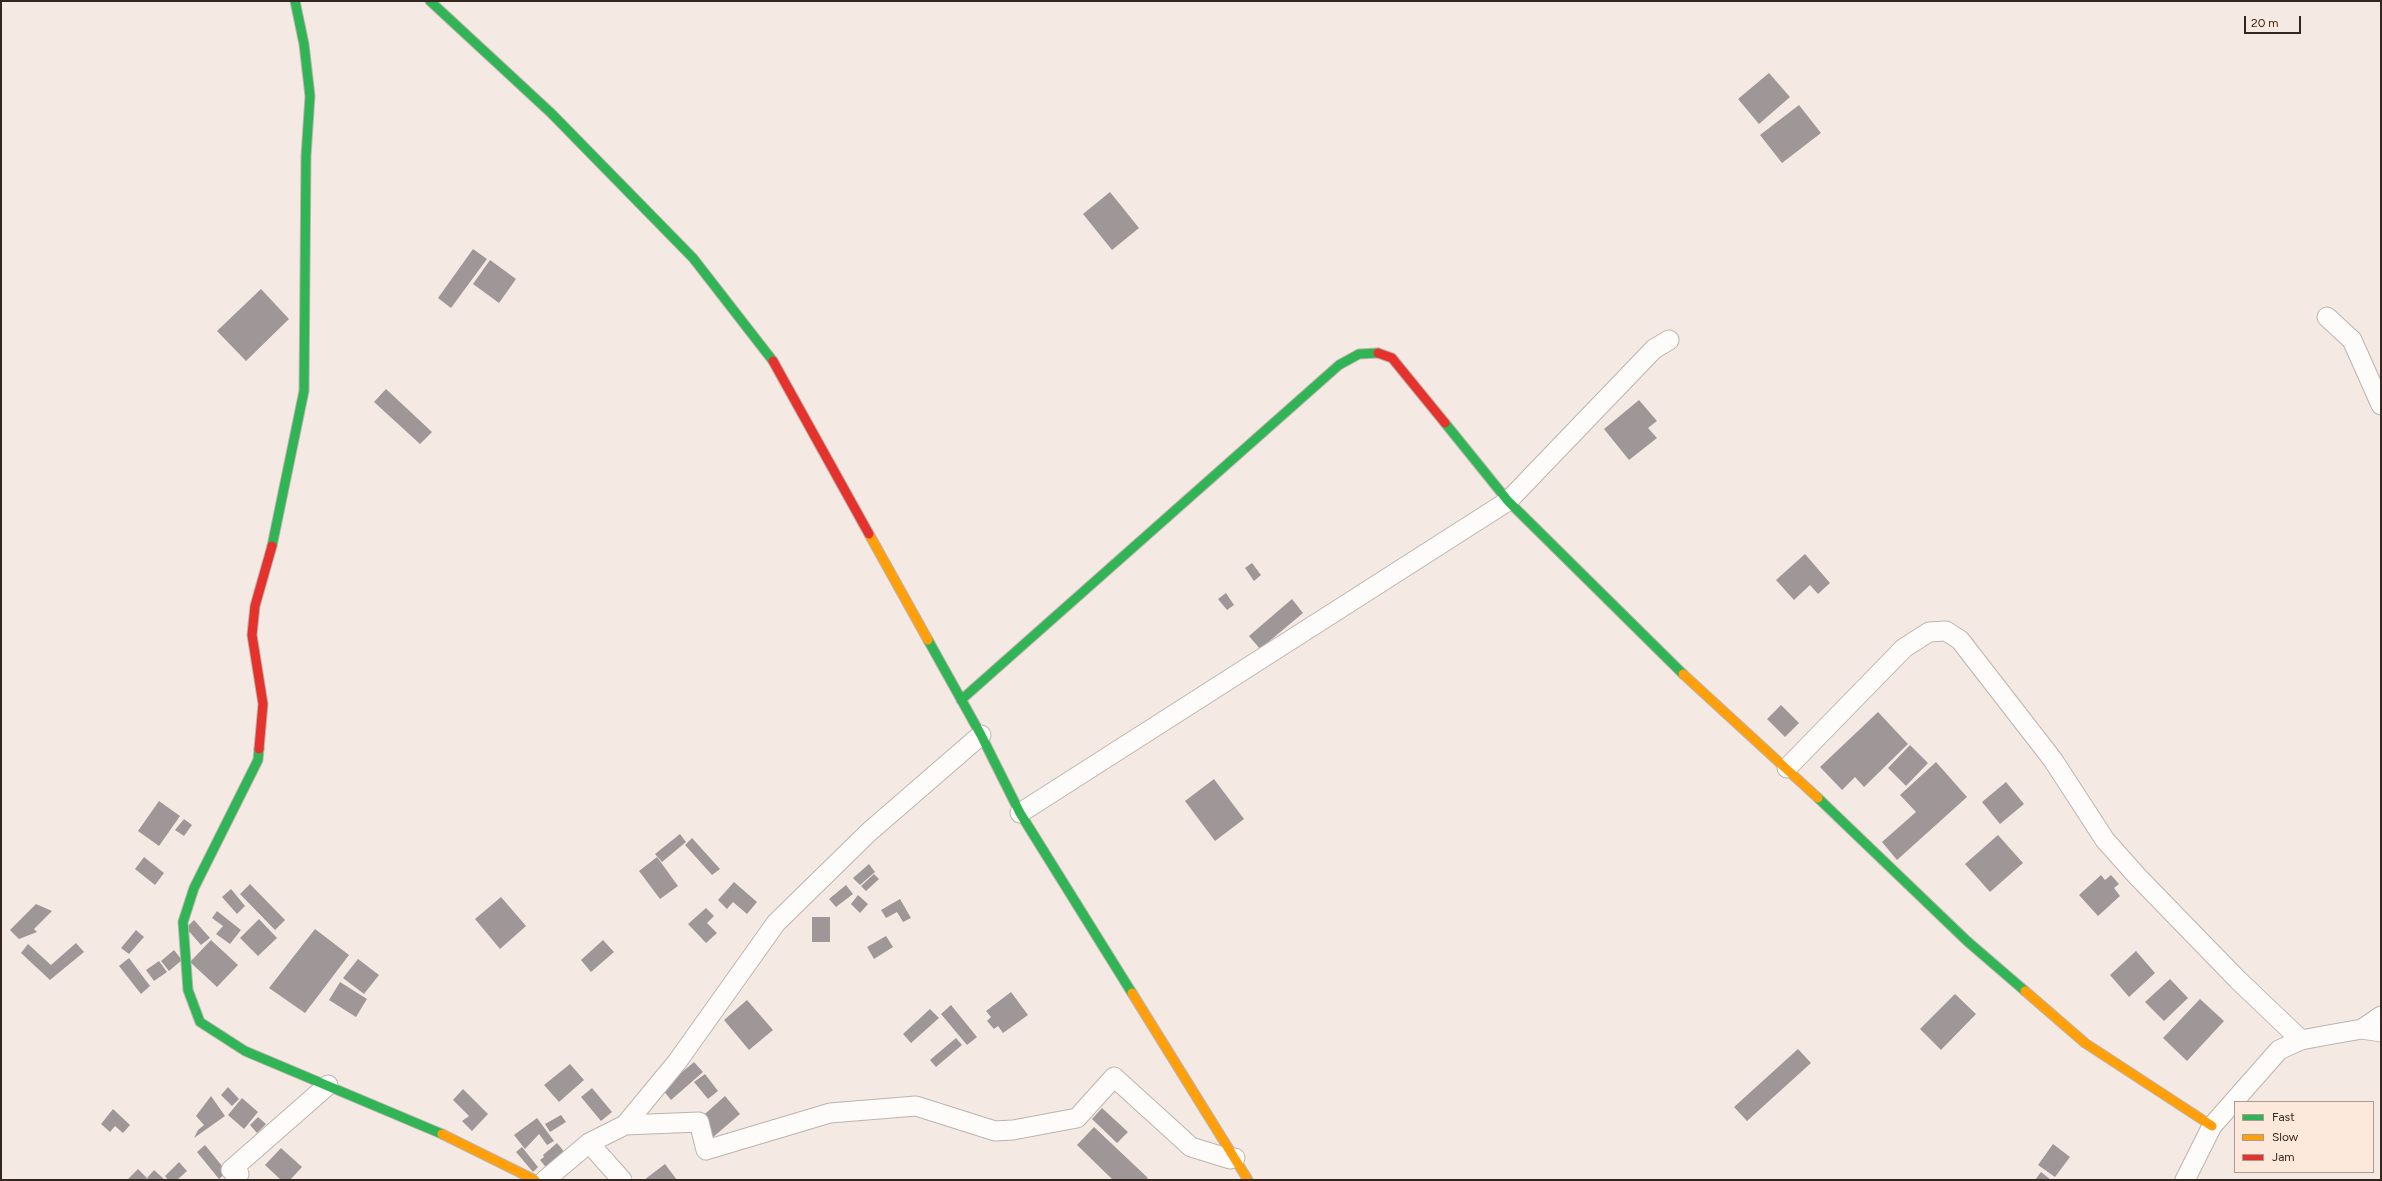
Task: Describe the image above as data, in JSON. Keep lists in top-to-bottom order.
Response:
{
  "legend": ["Fast", "Slow", "Jam"],
  "scale_bar": "20 m"
}
